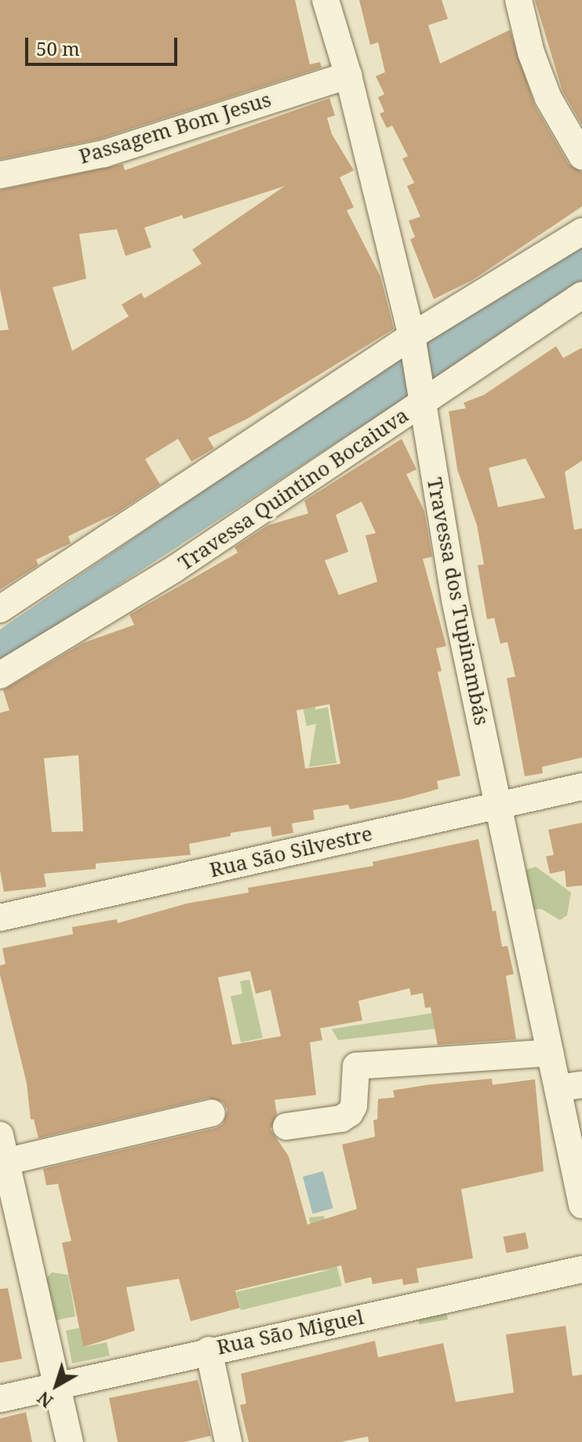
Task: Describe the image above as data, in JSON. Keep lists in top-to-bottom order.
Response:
{
  "streets": {
    "street": [
      "Passagem Bom Jesus",
      "Travessa Quintino Bocaiuva",
      "Travessa dos Tupinambás",
      "Rua São Silvestre",
      "Rua São Miguel"
    ]
  },
  "crossings": [
    ["Passagem Bom Jesus", "Travessa dos Tupinambás"],
    ["Travessa Quintino Bocaiuva", "Travessa dos Tupinambás"],
    ["Travessa dos Tupinambás", "Rua São Silvestre"]
  ],
  "scale_bar": "50 m",
  "north": "bottom left"
}
